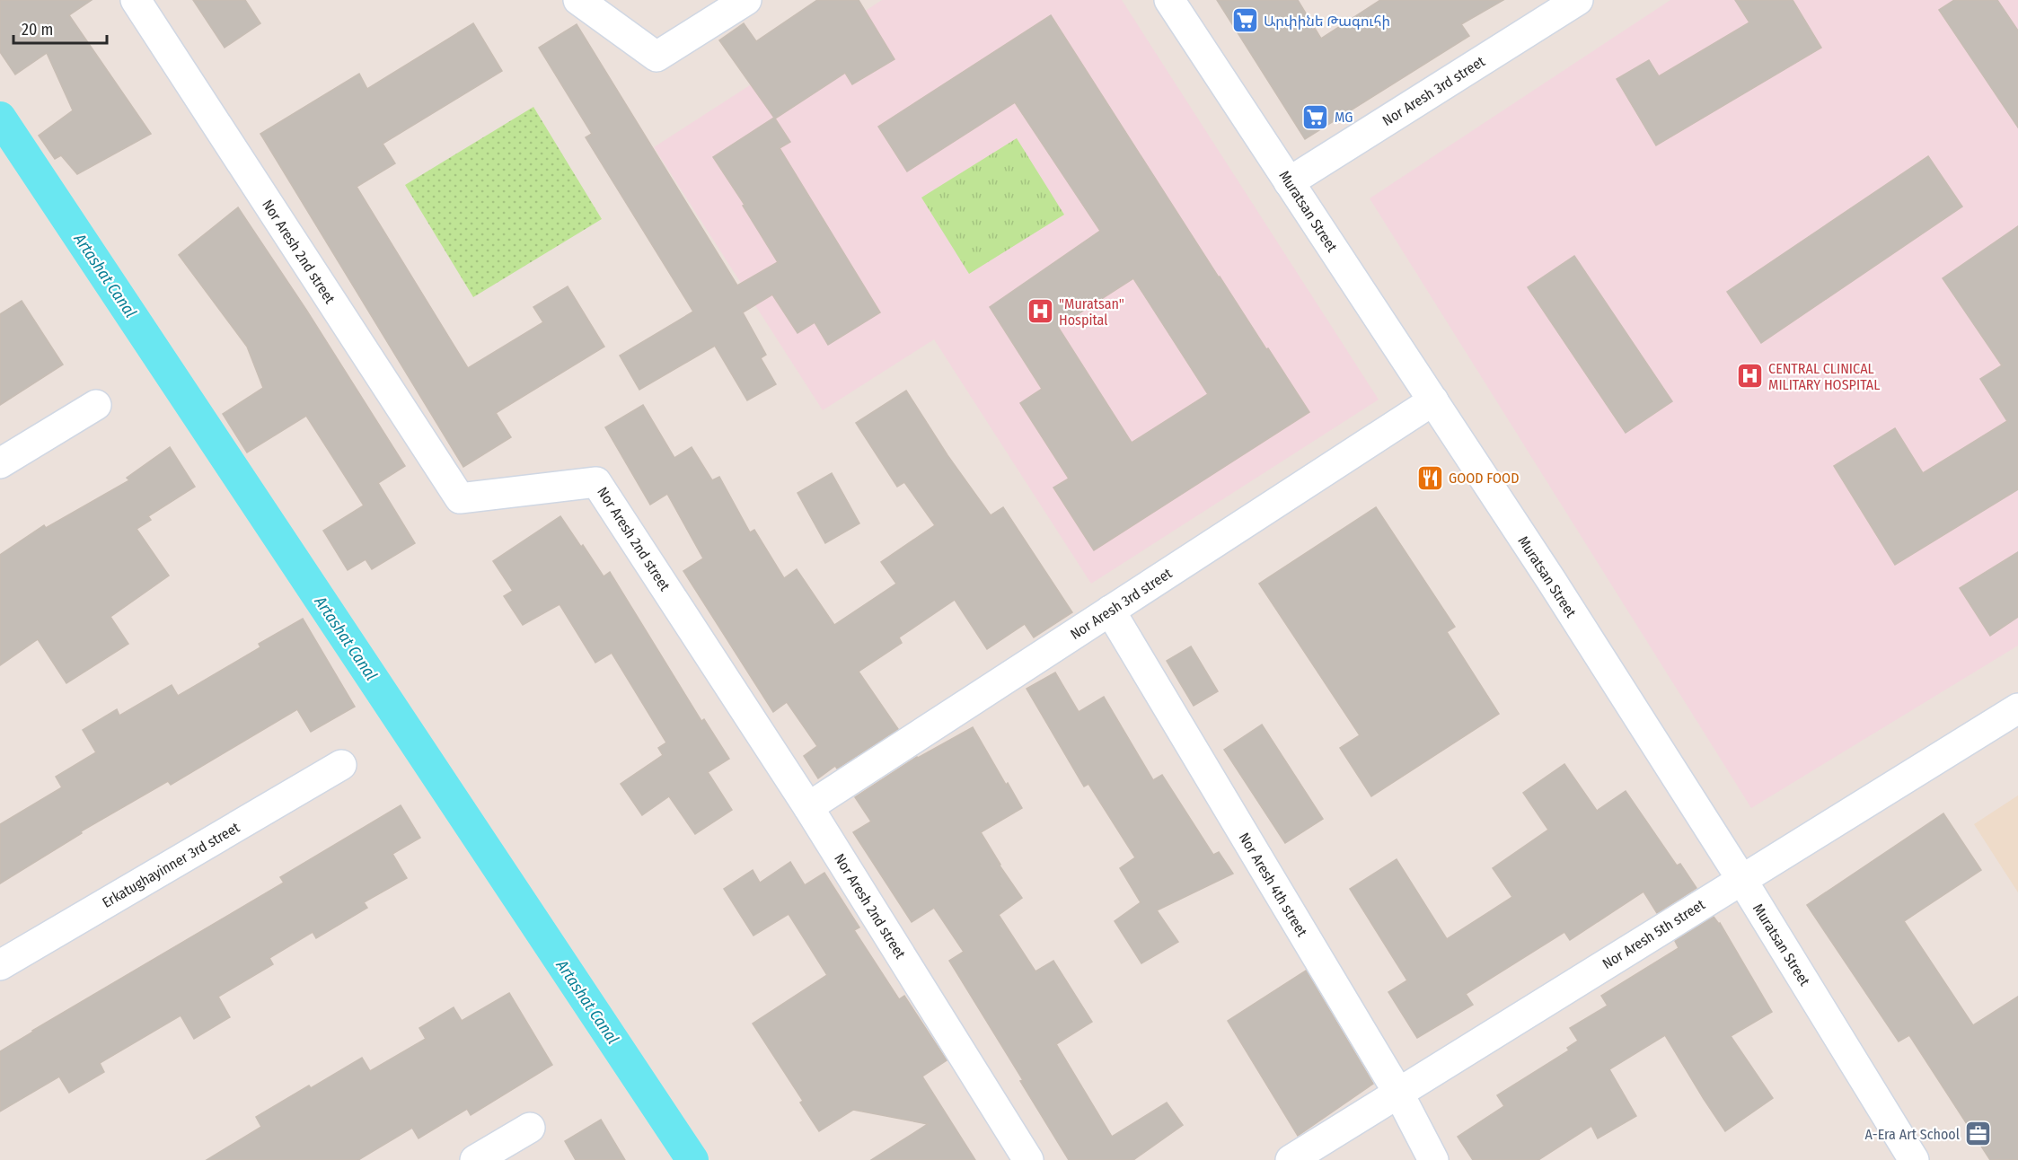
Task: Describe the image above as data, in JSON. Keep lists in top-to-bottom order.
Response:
{
  "streets": {
    "street": [
      "Nor Aresh 3rd street",
      "Muratsan Street",
      "Nor Aresh 2nd street",
      "Erkatughayinner 3rd street",
      "Nor Aresh 4th street",
      "Nor Aresh 5th street"
    ]
  },
  "crossings": [
    ["Nor Aresh 3rd street", "Muratsan Street"],
    ["Nor Aresh 3rd street", "Nor Aresh 2nd street"],
    ["Nor Aresh 3rd street", "Nor Aresh 4th street"],
    ["Muratsan Street", "Nor Aresh 5th street"],
    ["Nor Aresh 4th street", "Nor Aresh 5th street"]
  ],
  "water": ["Artashat Canal"],
  "places": {
    "supermarket": ["Արփինե Թագուհի", "MG"],
    "hospital": ["\"Muratsan\" Hospital", "CENTRAL CLINICAL MILITARY HOSPITAL"],
    "restaurant": ["GOOD FOOD"],
    "office": ["A-Era Art School"]
  },
  "scale_bar": "20 m"
}
